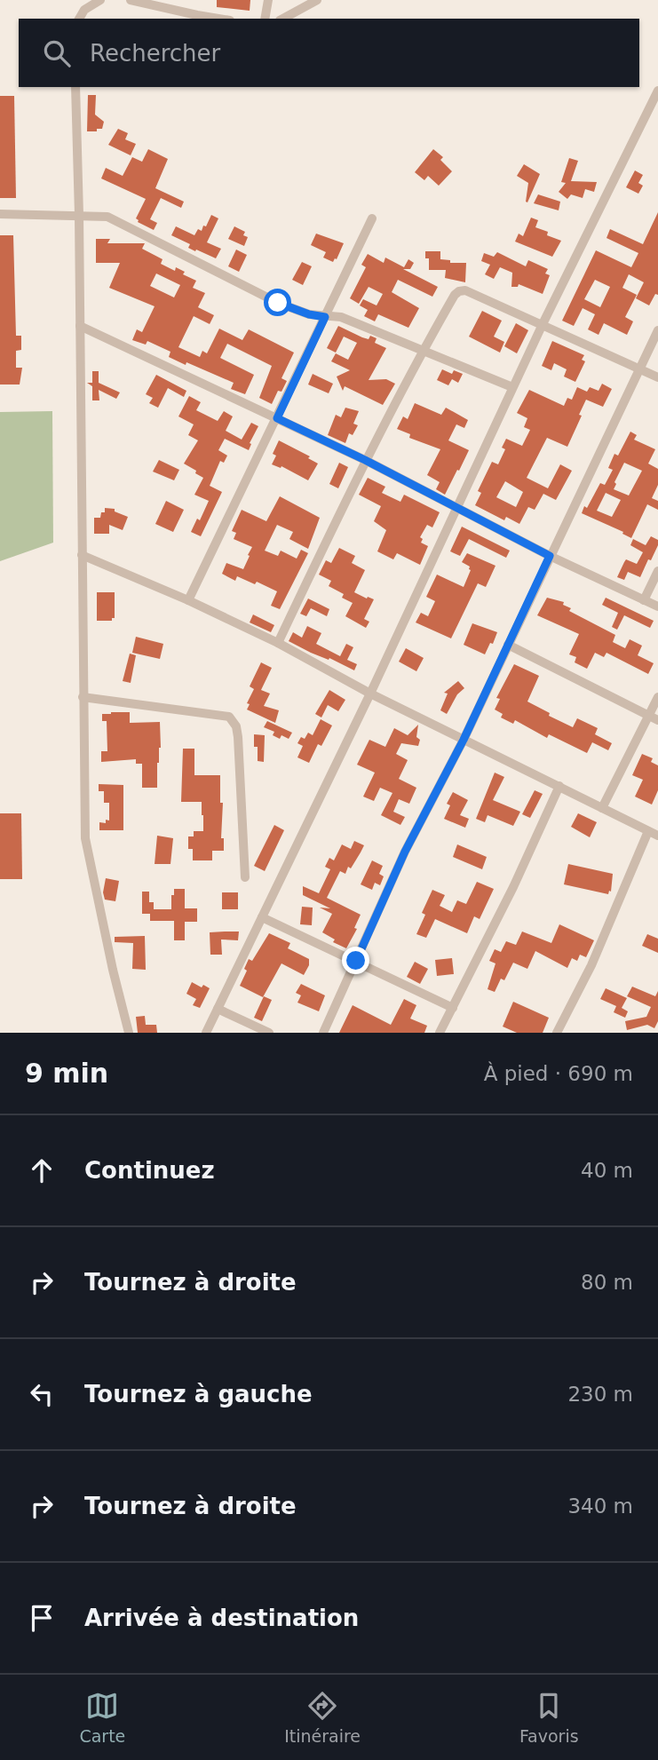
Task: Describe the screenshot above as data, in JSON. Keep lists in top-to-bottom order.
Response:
{
  "page": {
    "search": "Rechercher",
    "heading": ["9 min", "À pied · 690 m"],
    "list": [
      ["Continuez", "40 m"],
      ["Tournez à droite", "80 m"],
      ["Tournez à gauche", "230 m"],
      ["Tournez à droite", "340 m"],
      "Arrivée à destination"
    ],
    "nav": ["Carte", "Itinéraire", "Favoris"]
  }
}
